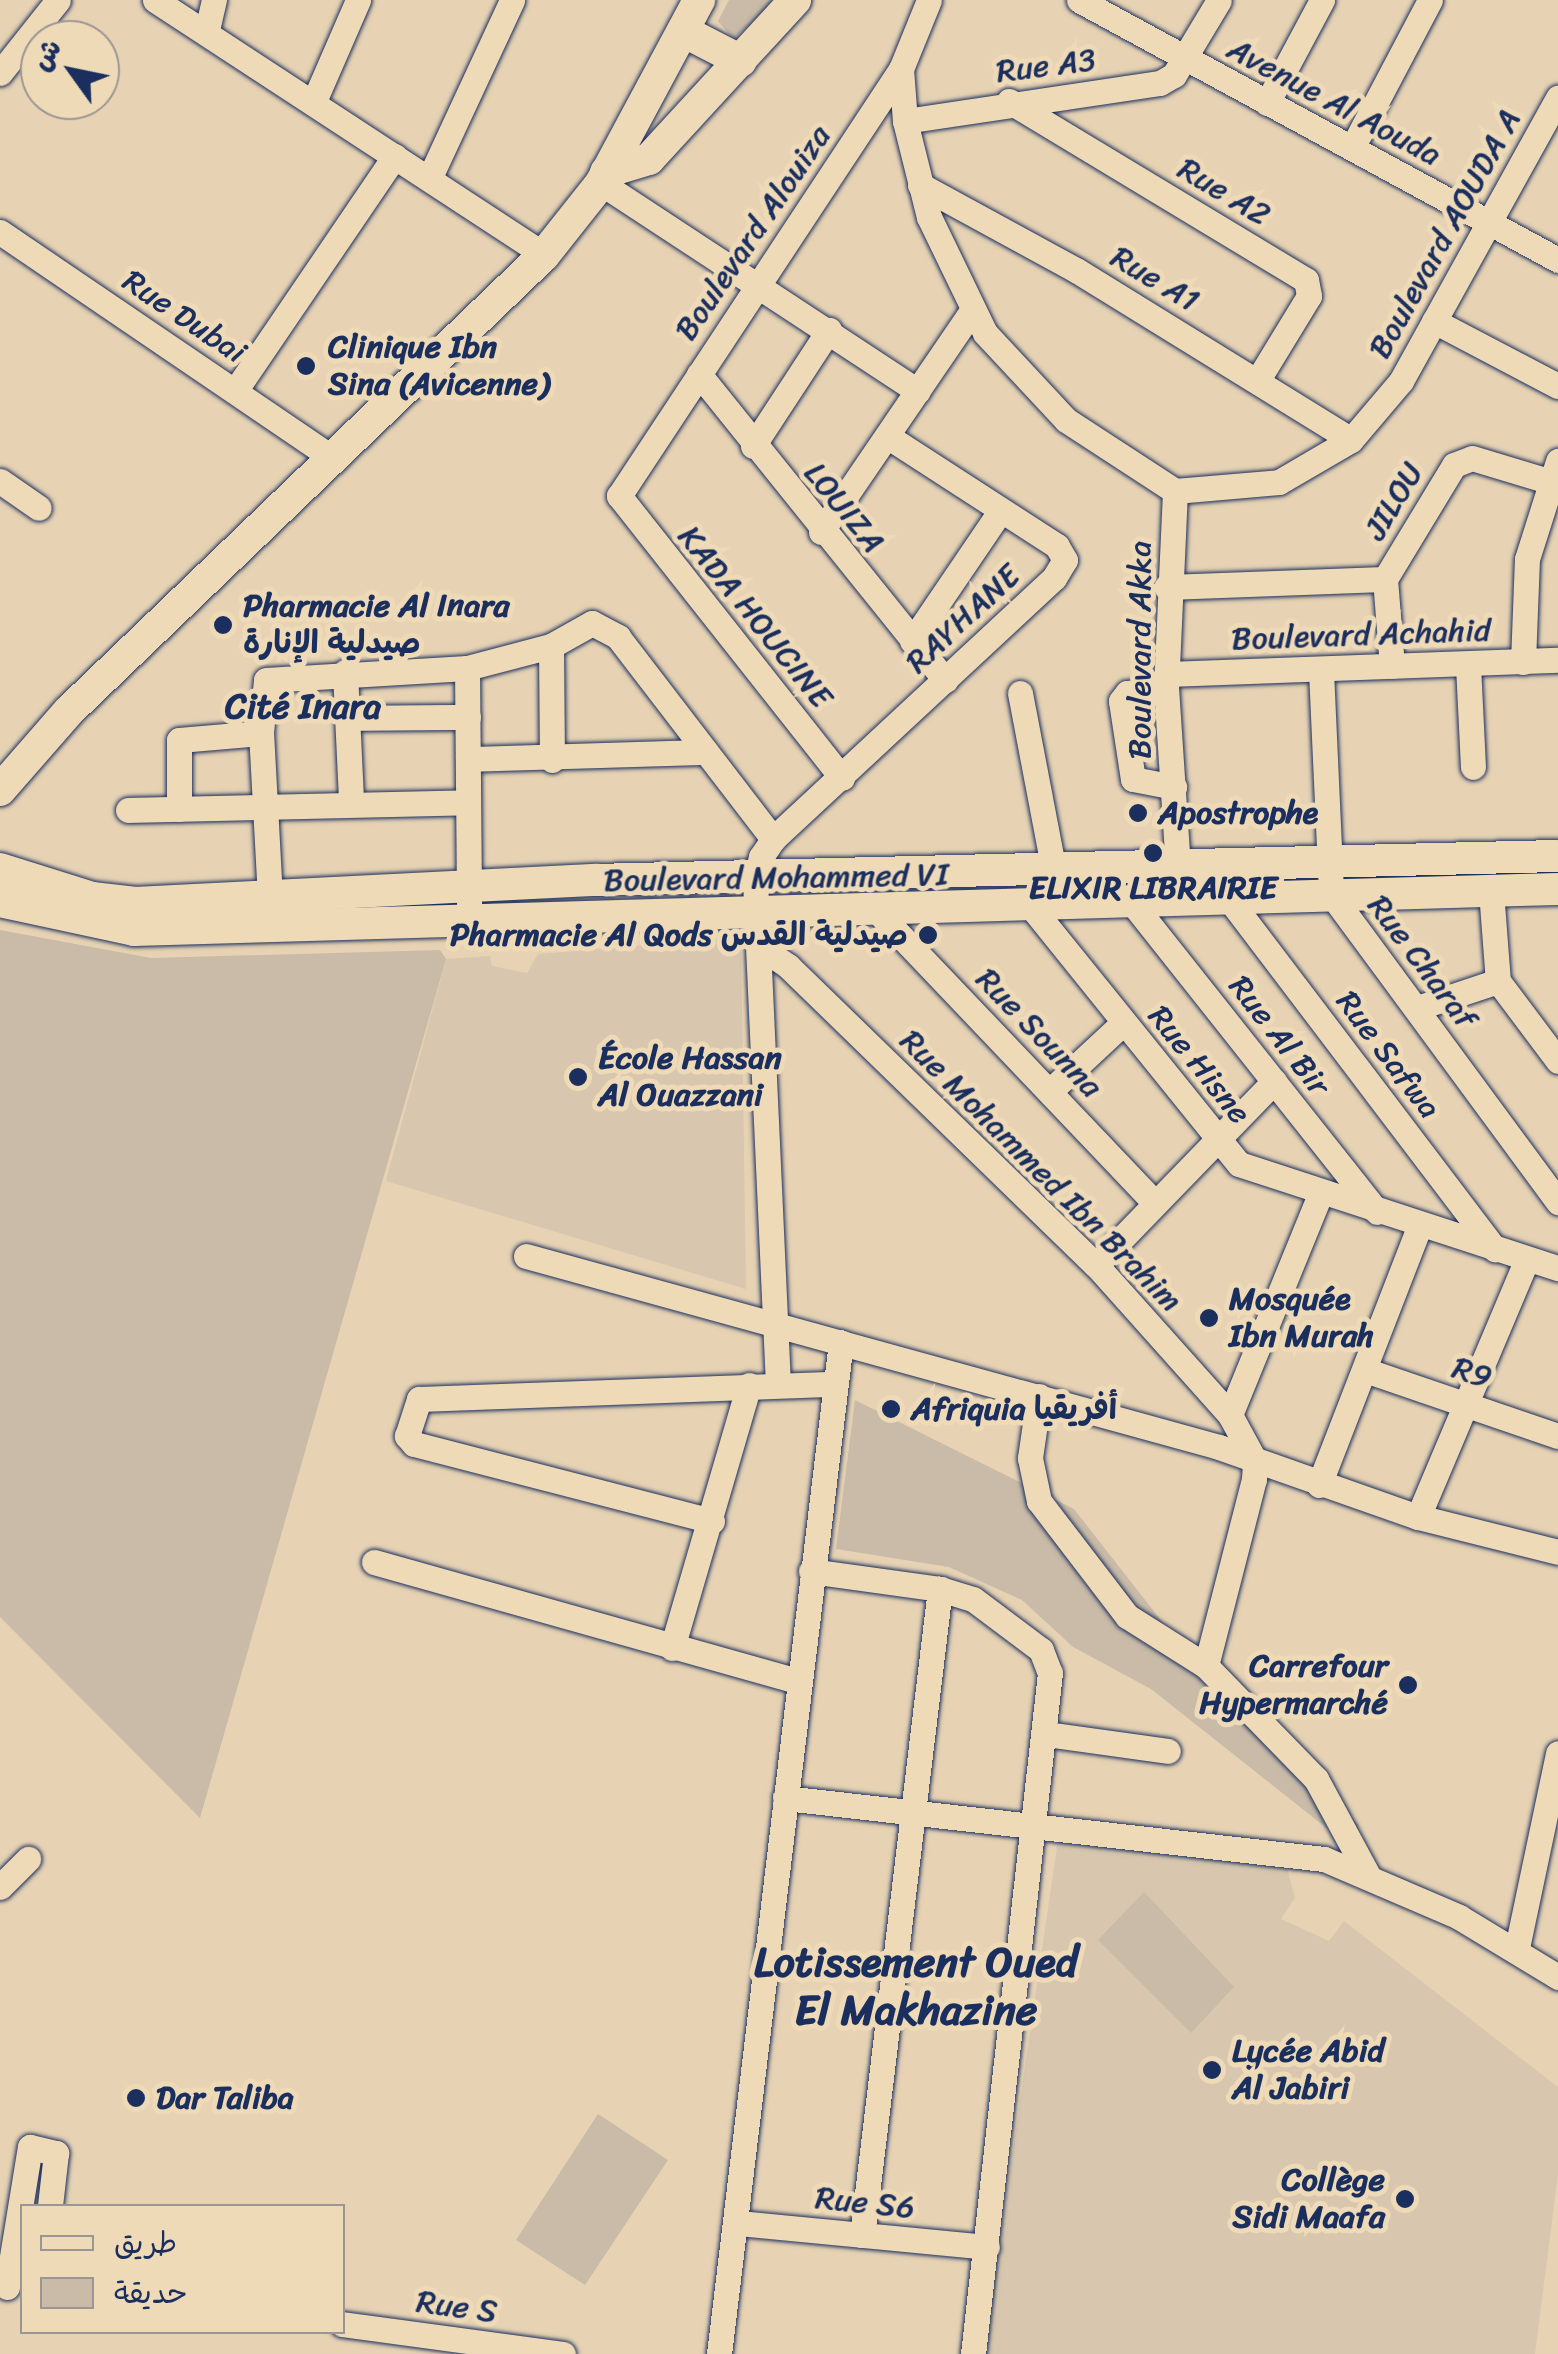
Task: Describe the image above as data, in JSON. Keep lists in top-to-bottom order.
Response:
{
  "streets": {
    "main road": ["Boulevard Mohammed VI"],
    "street": [
      "Rue A3",
      "Avenue Al Aouda",
      "Rue A2",
      "Boulevard Alouiza",
      "Boulevard AOUDA A",
      "Rue A1",
      "Rue Dubai",
      "JILOU",
      "LOUIZA",
      "KADA HOUCINE",
      "RAYHANE",
      "Boulevard Achahid",
      "Boulevard Akka",
      "Rue Charaf",
      "Rue Sounna",
      "Rue Al Bir",
      "Rue Safwa",
      "Rue Hisne",
      "Rue Mohammed Ibn Brahim",
      "R9",
      "Rue S6",
      "Rue S"
    ]
  },
  "crossings": [
    ["Rue A3", "Avenue Al Aouda"],
    ["Rue A3", "Rue A2"],
    ["Avenue Al Aouda", "Boulevard AOUDA A"],
    ["Rue A2", "Rue A1"],
    ["Boulevard Alouiza", "LOUIZA"],
    ["Boulevard Alouiza", "KADA HOUCINE"],
    ["Boulevard AOUDA A", "Rue A1"],
    ["Boulevard AOUDA A", "Boulevard Akka"],
    ["JILOU", "Boulevard Akka"],
    ["LOUIZA", "RAYHANE"],
    ["KADA HOUCINE", "RAYHANE"],
    ["RAYHANE", "Boulevard Mohammed VI"],
    ["Boulevard Achahid", "Boulevard Akka"],
    ["Boulevard Akka", "Boulevard Mohammed VI"],
    ["Boulevard Mohammed VI", "Rue Charaf"],
    ["Boulevard Mohammed VI", "Rue Sounna"],
    ["Boulevard Mohammed VI", "Rue Al Bir"],
    ["Boulevard Mohammed VI", "Rue Safwa"],
    ["Boulevard Mohammed VI", "Rue Hisne"],
    ["Rue Al Bir", "Rue Hisne"]
  ],
  "districts": ["Cité Inara", "Lotissement Oued El Makhazine"],
  "places": [
    "Clinique Ibn Sina (Avicenne)",
    "Pharmacie Al Inara صيدلية الإنارة",
    "Apostrophe",
    "ELIXIR LIBRAIRIE",
    "Pharmacie Al Qods صيدلية القدس",
    "École Hassan Al Ouazzani",
    "Mosquée Ibn Murah",
    "Afriquia أفريقيا",
    "Carrefour Hypermarché",
    "Lycée Abid Al Jabiri",
    "Dar Taliba",
    "Collège Sidi Maafa"
  ],
  "legend": ["طريق", "حديقة"],
  "north": "top left"
}
